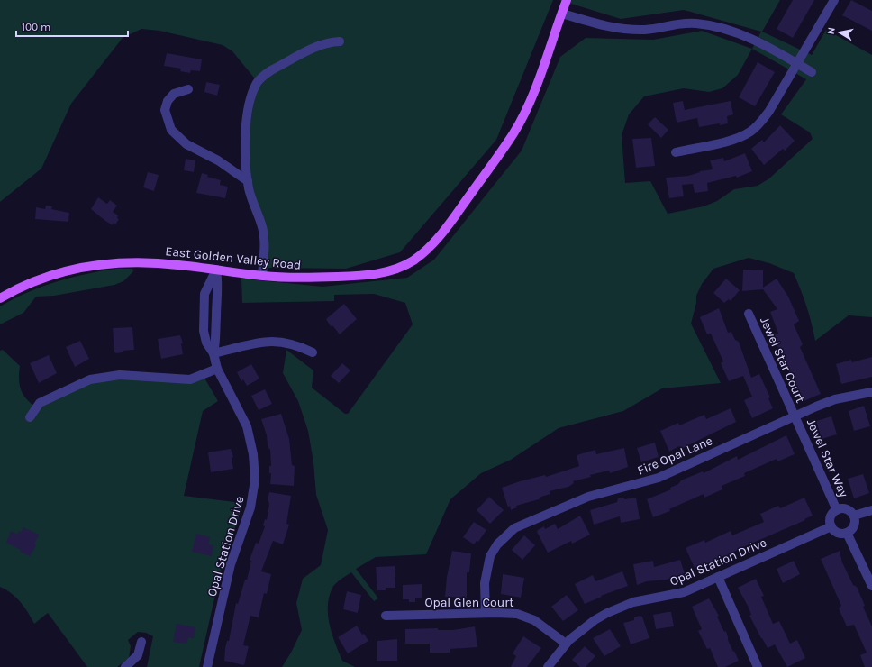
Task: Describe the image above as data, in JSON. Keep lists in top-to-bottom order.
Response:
{
  "streets": {
    "main road": ["East Golden Valley Road"],
    "street": [
      "Jewel Star Court",
      "Fire Opal Lane",
      "Jewel Star Way",
      "Opal Station Drive",
      "Opal Glen Court"
    ]
  },
  "crossings": [
    ["East Golden Valley Road", "Opal Station Drive"],
    ["Jewel Star Court", "Fire Opal Lane"],
    ["Jewel Star Court", "Jewel Star Way"],
    ["Fire Opal Lane", "Jewel Star Way"],
    ["Fire Opal Lane", "Opal Glen Court"],
    ["Jewel Star Way", "Opal Station Drive"],
    ["Opal Station Drive", "Opal Glen Court"]
  ],
  "scale_bar": "100 m",
  "north": "left"
}
